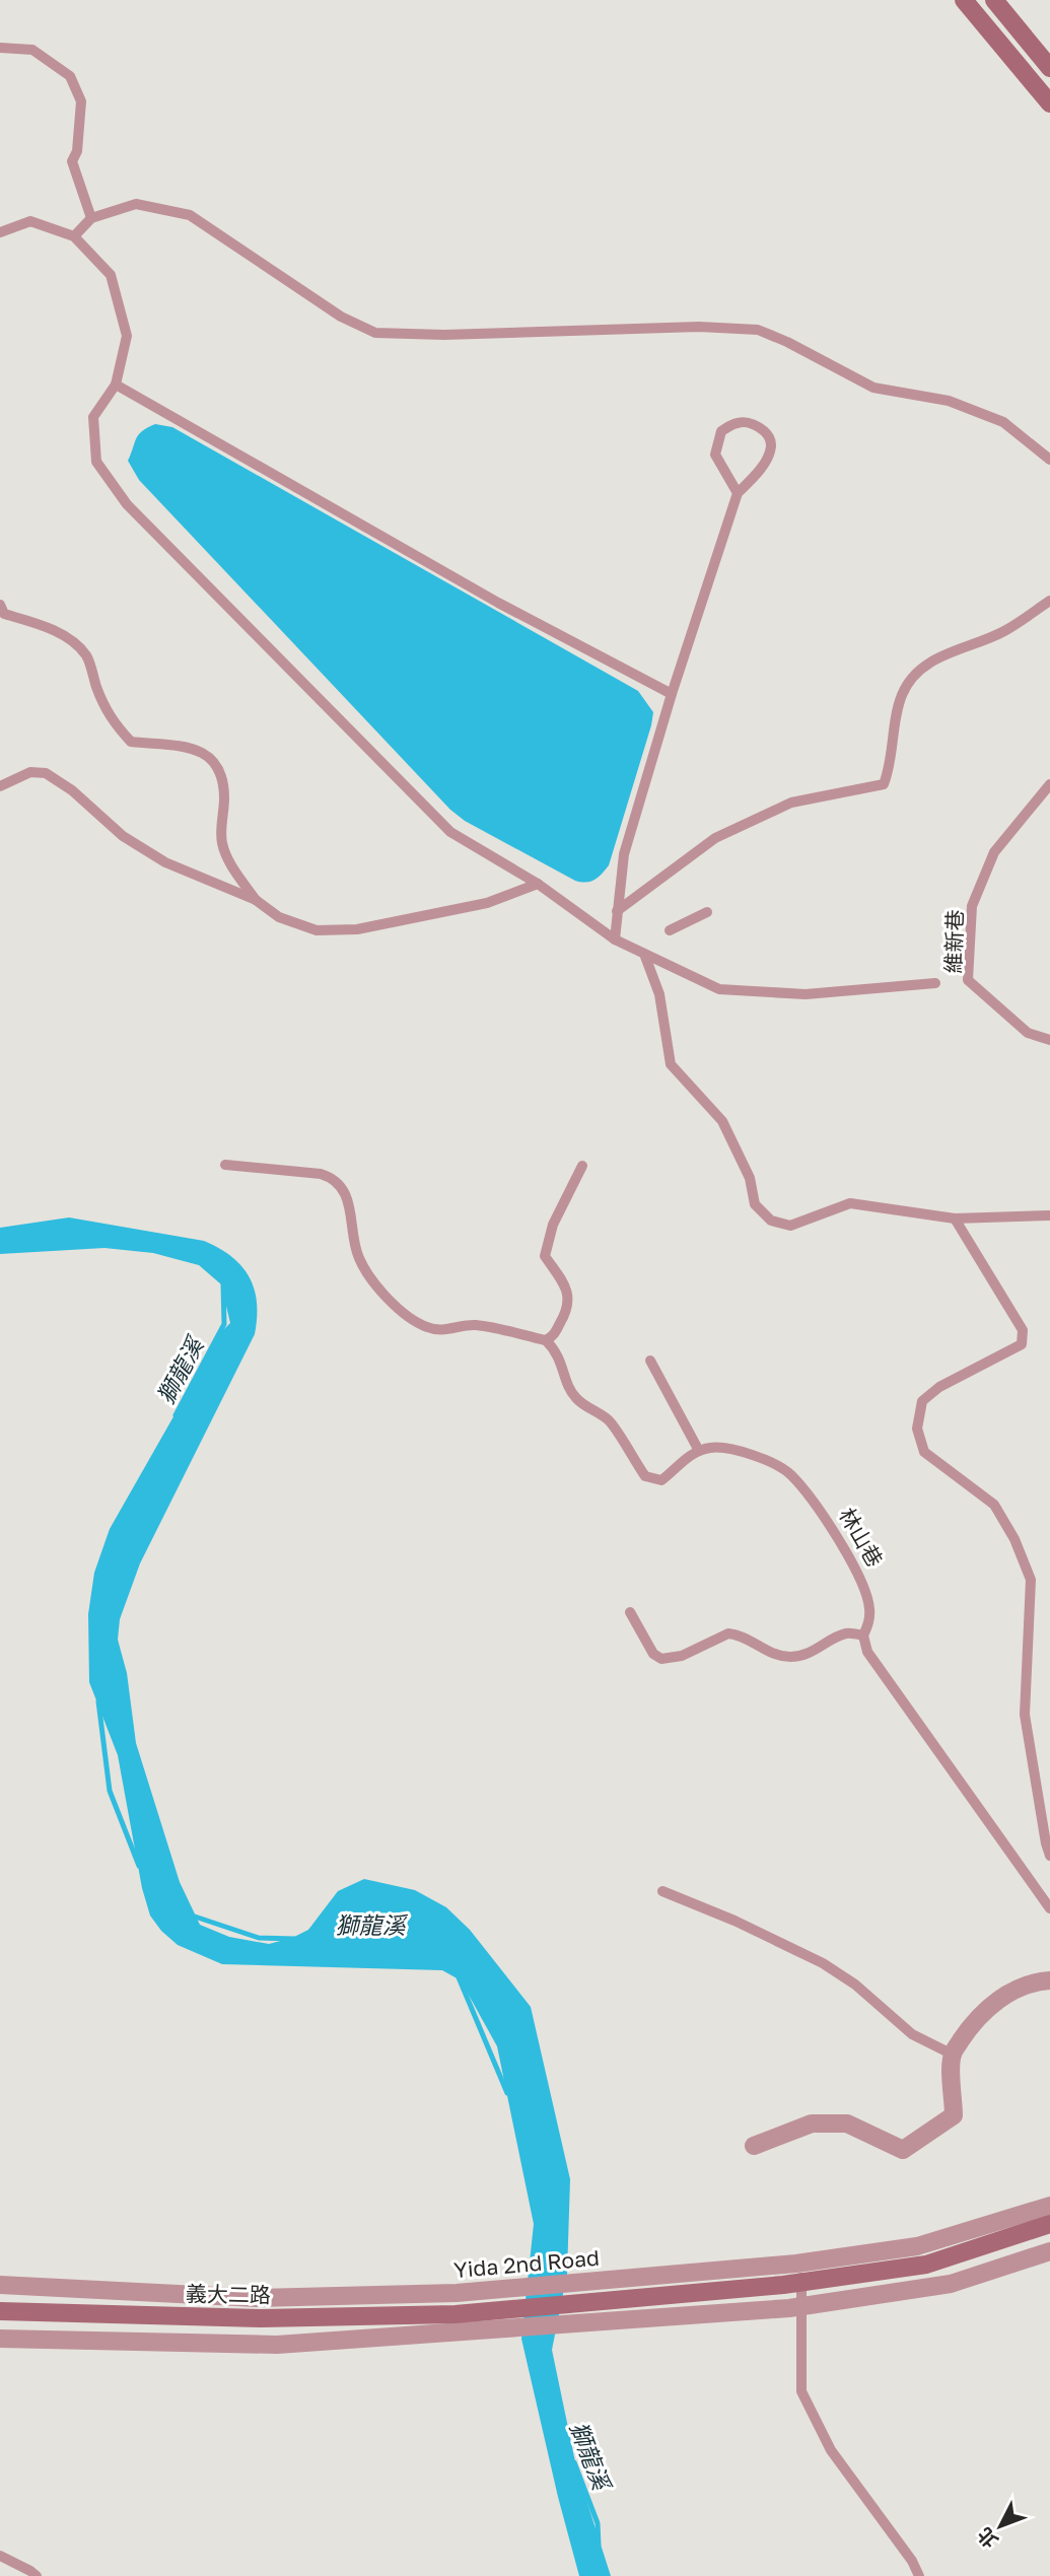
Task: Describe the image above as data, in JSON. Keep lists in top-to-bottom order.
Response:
{
  "streets": {
    "street": ["Yida 2nd Road", "義大二路"],
    "lane": ["維新巷", "林山巷"]
  },
  "crossings": [
    ["Yida 2nd Road", "義大二路"]
  ],
  "water": ["獅龍溪"],
  "north": "bottom left"
}
